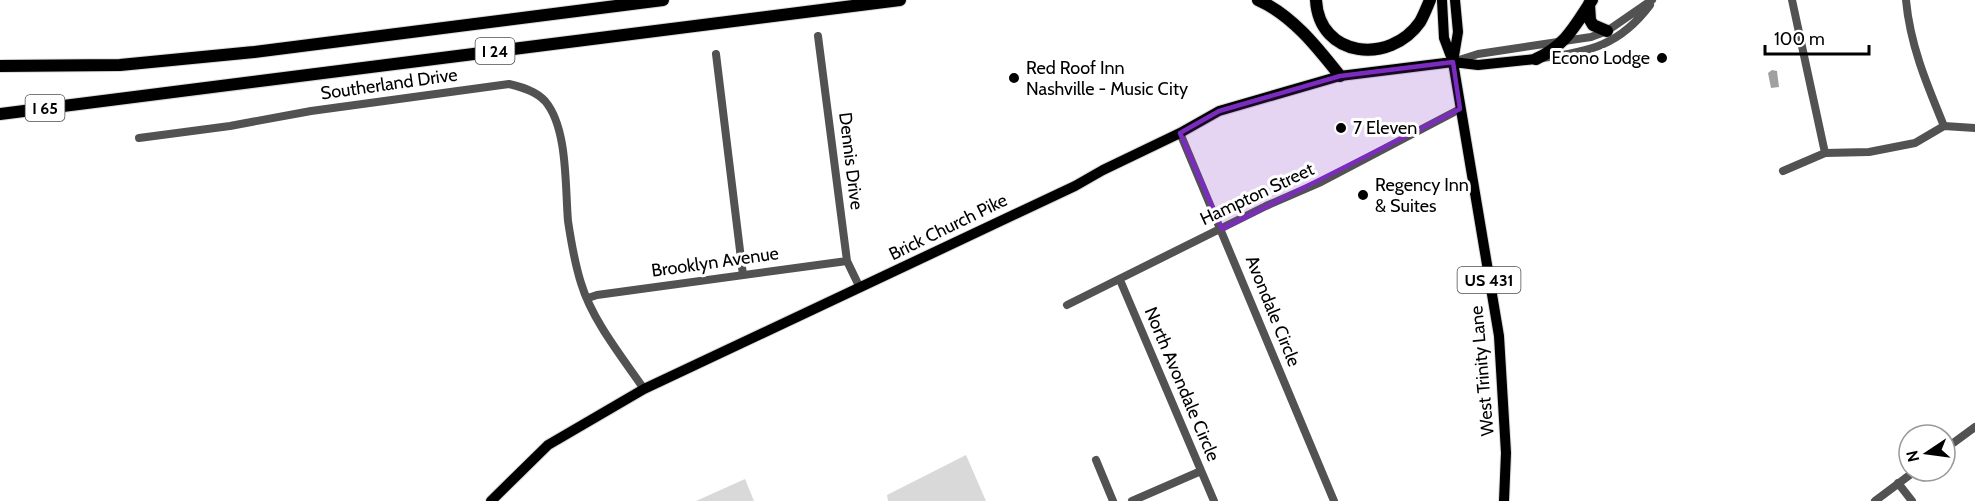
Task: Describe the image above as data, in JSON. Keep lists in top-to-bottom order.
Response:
{
  "streets": {
    "highway": ["I 24", "I 65"],
    "main road": ["Brick Church Pike", "US 431", "West Trinity Lane"],
    "street": [
      "Southerland Drive",
      "Dennis Drive",
      "Hampton Street",
      "Brooklyn Avenue",
      "Avondale Circle",
      "North Avondale Circle"
    ]
  },
  "crossings": [
    ["I 24", "I 65"],
    ["Southerland Drive", "Brick Church Pike"],
    ["Southerland Drive", "Brooklyn Avenue"],
    ["Dennis Drive", "Brick Church Pike"],
    ["Dennis Drive", "Brooklyn Avenue"],
    ["Hampton Street", "Avondale Circle"],
    ["Hampton Street", "West Trinity Lane"],
    ["Hampton Street", "North Avondale Circle"],
    ["Brick Church Pike", "Avondale Circle"],
    ["Brick Church Pike", "West Trinity Lane"]
  ],
  "places": [
    "Econo Lodge",
    "Red Roof Inn Nashville - Music City",
    "7 Eleven",
    "Regency Inn & Suites"
  ],
  "scale_bar": "100 m",
  "north": "left"
}
